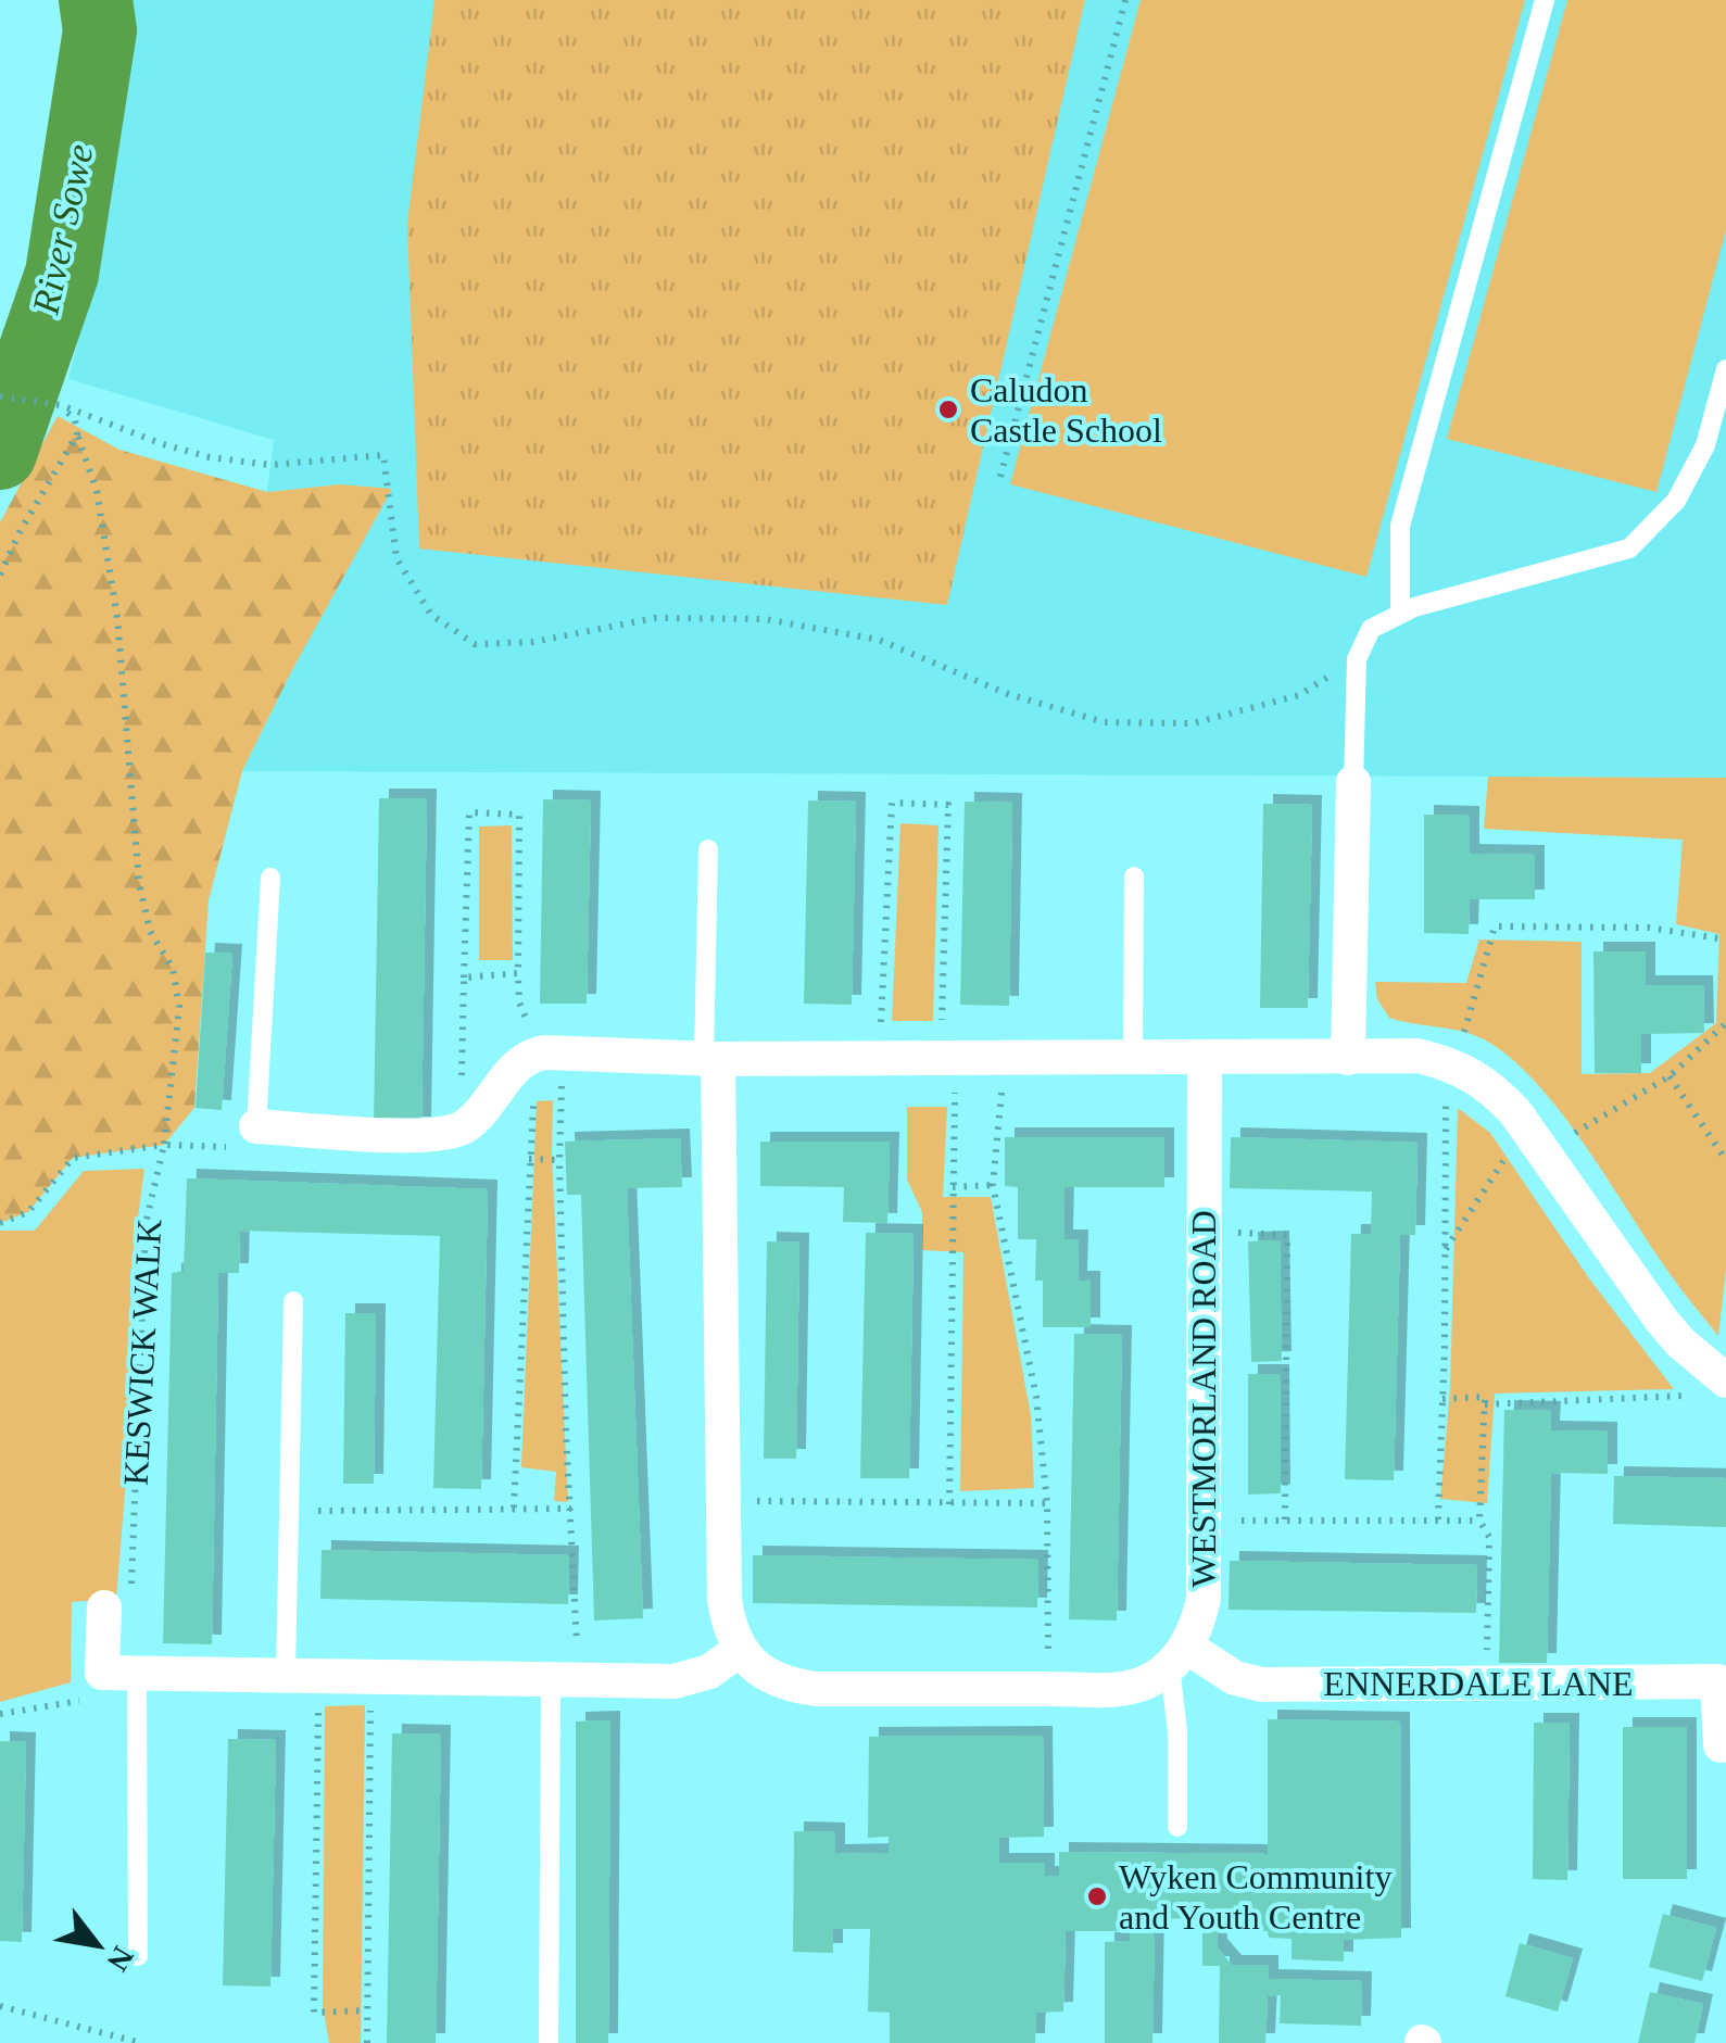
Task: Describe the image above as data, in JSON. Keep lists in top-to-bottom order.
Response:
{
  "streets": {
    "street": ["WESTMORLAND ROAD", "ENNERDALE LANE"],
    "path": ["KESWICK WALK"]
  },
  "crossings": [
    ["WESTMORLAND ROAD", "ENNERDALE LANE"]
  ],
  "water": ["River Sowe"],
  "places": ["Caludon Castle School", "Wyken Community and Youth Centre"],
  "north": "bottom right"
}
